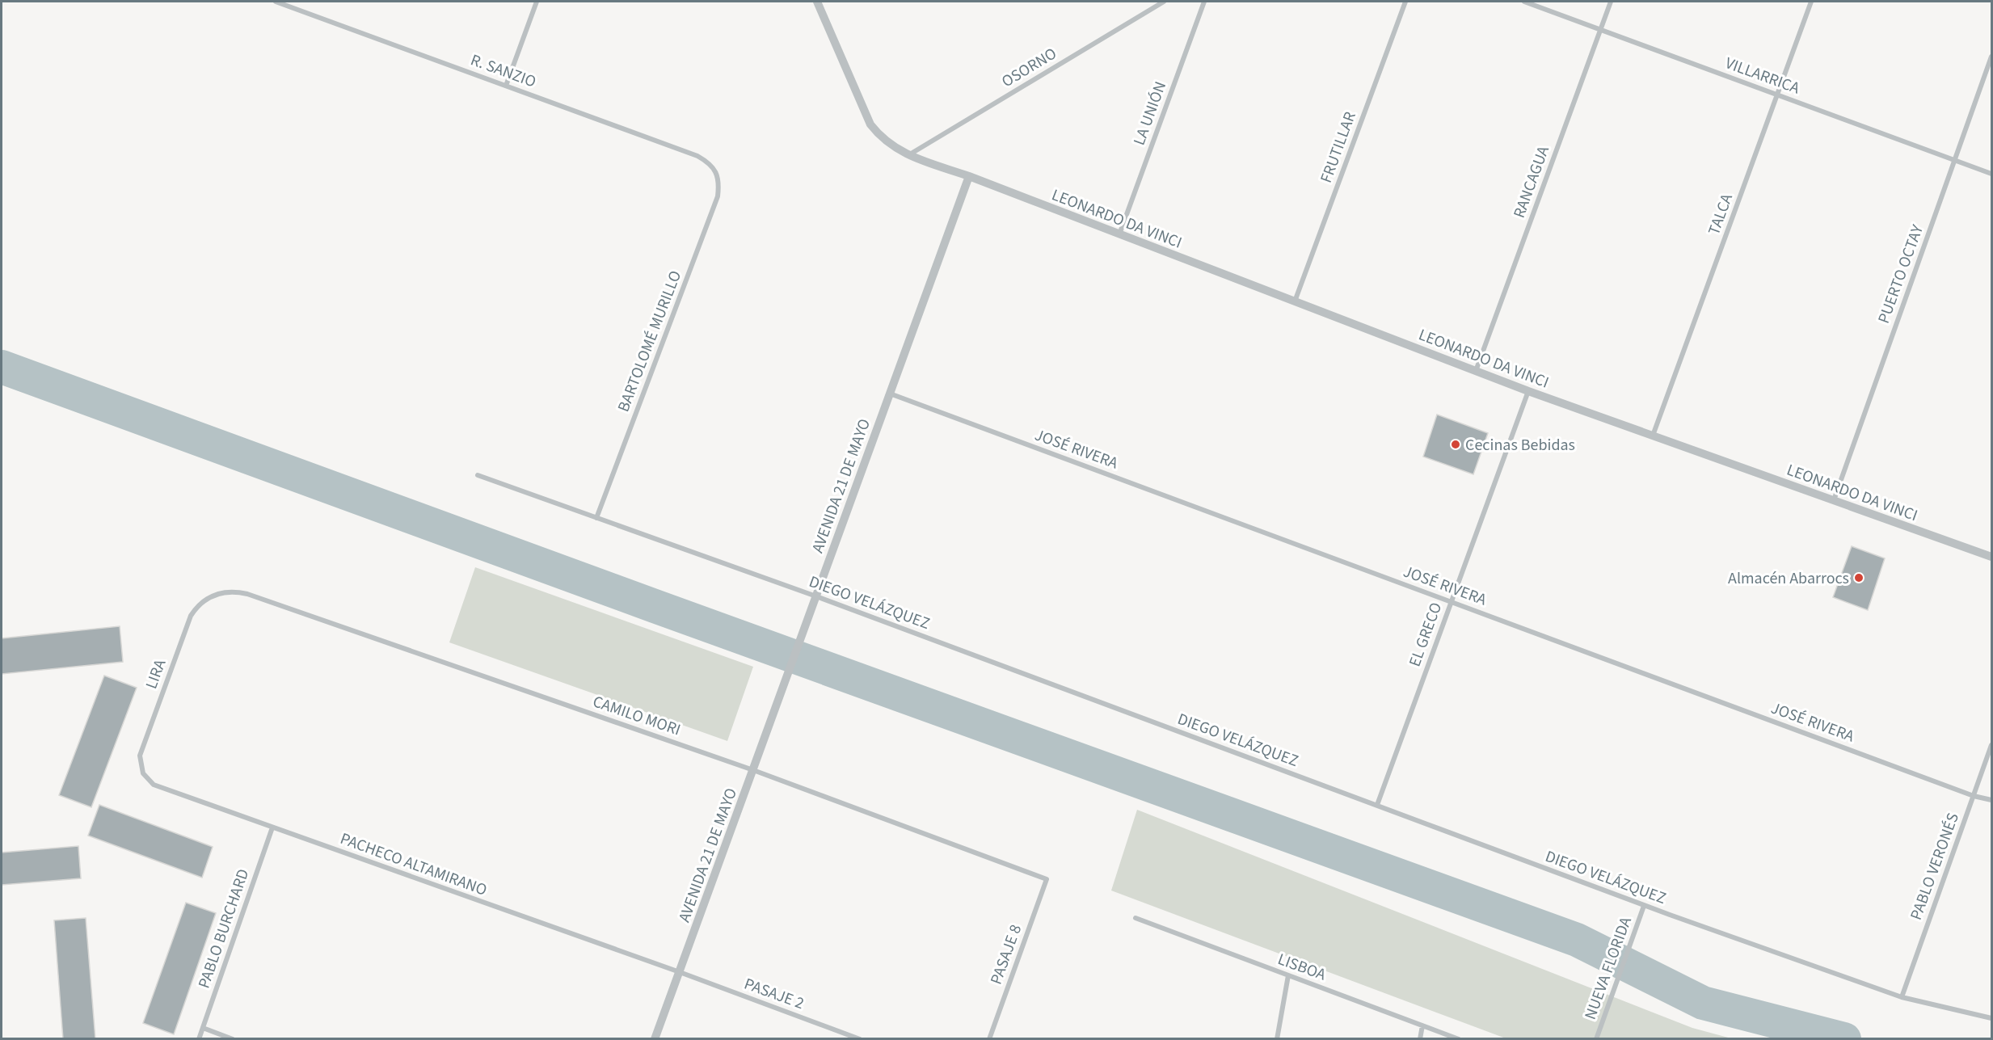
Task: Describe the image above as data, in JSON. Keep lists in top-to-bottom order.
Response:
{
  "streets": {
    "street": [
      "OSORNO",
      "R. SANZIO",
      "VILLARRICA",
      "LA UNIÓN",
      "FRUTILLAR",
      "RANCAGUA",
      "TALCA",
      "LEONARDO DA VINCI",
      "PUERTO OCTAY",
      "BARTOLOMÉ MURILLO",
      "JOSÉ RIVERA",
      "AVENIDA 21 DE MAYO",
      "DIEGO VELÁZQUEZ",
      "EL GRECO",
      "LIRA",
      "CAMILO MORI",
      "PACHECO ALTAMIRANO",
      "PABLO VERONÉS",
      "PABLO BURCHARD",
      "PASAJE 8",
      "LISBOA",
      "NUEVA FLORIDA",
      "PASAJE 2"
    ]
  },
  "crossings": [
    ["R. SANZIO", "BARTOLOMÉ MURILLO"],
    ["VILLARRICA", "RANCAGUA"],
    ["VILLARRICA", "TALCA"],
    ["VILLARRICA", "PUERTO OCTAY"],
    ["LA UNIÓN", "LEONARDO DA VINCI"],
    ["FRUTILLAR", "LEONARDO DA VINCI"],
    ["RANCAGUA", "LEONARDO DA VINCI"],
    ["TALCA", "LEONARDO DA VINCI"],
    ["LEONARDO DA VINCI", "PUERTO OCTAY"],
    ["LEONARDO DA VINCI", "AVENIDA 21 DE MAYO"],
    ["LEONARDO DA VINCI", "EL GRECO"],
    ["BARTOLOMÉ MURILLO", "DIEGO VELÁZQUEZ"],
    ["JOSÉ RIVERA", "AVENIDA 21 DE MAYO"],
    ["JOSÉ RIVERA", "EL GRECO"],
    ["JOSÉ RIVERA", "PABLO VERONÉS"],
    ["AVENIDA 21 DE MAYO", "DIEGO VELÁZQUEZ"],
    ["AVENIDA 21 DE MAYO", "CAMILO MORI"],
    ["AVENIDA 21 DE MAYO", "PACHECO ALTAMIRANO"],
    ["AVENIDA 21 DE MAYO", "PASAJE 2"],
    ["DIEGO VELÁZQUEZ", "EL GRECO"],
    ["DIEGO VELÁZQUEZ", "PABLO VERONÉS"],
    ["DIEGO VELÁZQUEZ", "NUEVA FLORIDA"],
    ["LIRA", "CAMILO MORI"],
    ["LIRA", "PACHECO ALTAMIRANO"],
    ["CAMILO MORI", "PASAJE 8"],
    ["PACHECO ALTAMIRANO", "PABLO BURCHARD"],
    ["PACHECO ALTAMIRANO", "PASAJE 2"]
  ],
  "places": ["Cecinas Bebidas", "Almacén Abarrocs"]
}
